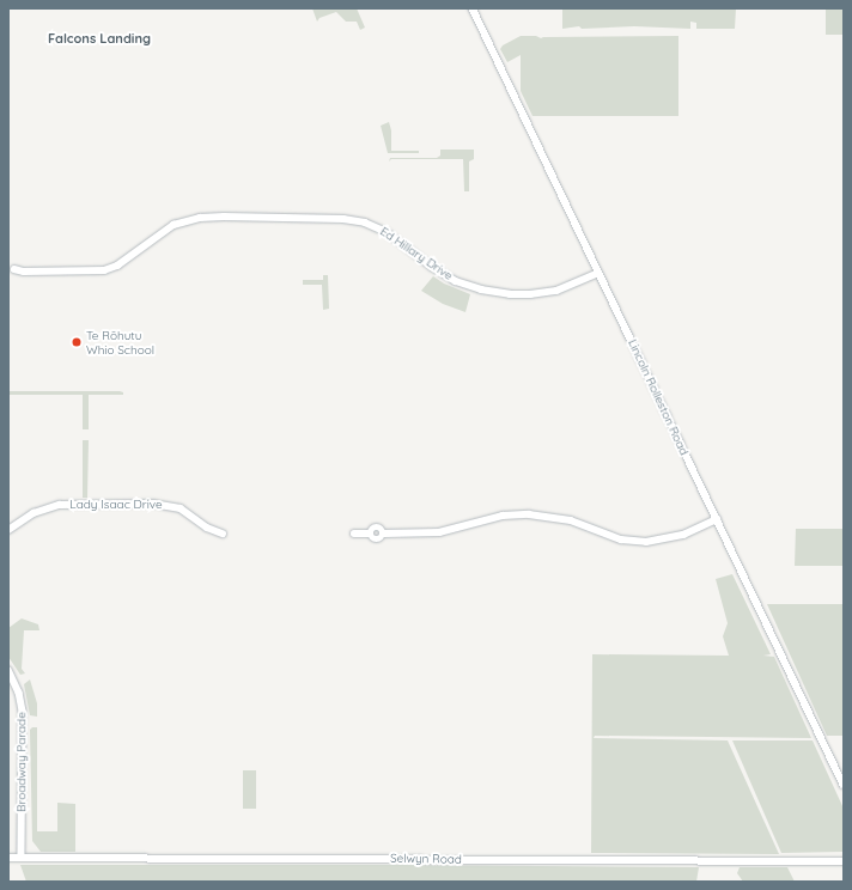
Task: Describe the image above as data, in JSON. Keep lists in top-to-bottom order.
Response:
{
  "streets": {
    "street": [
      "Ed Hillary Drive",
      "Lincoln Rolleston Road",
      "Lady Isaac Drive",
      "Broadway Parade",
      "Selwyn Road"
    ]
  },
  "crossings": [
    ["Ed Hillary Drive", "Lincoln Rolleston Road"],
    ["Broadway Parade", "Selwyn Road"]
  ],
  "districts": ["Falcons Landing"],
  "places": ["Te Rōhutu Whio School"]
}
